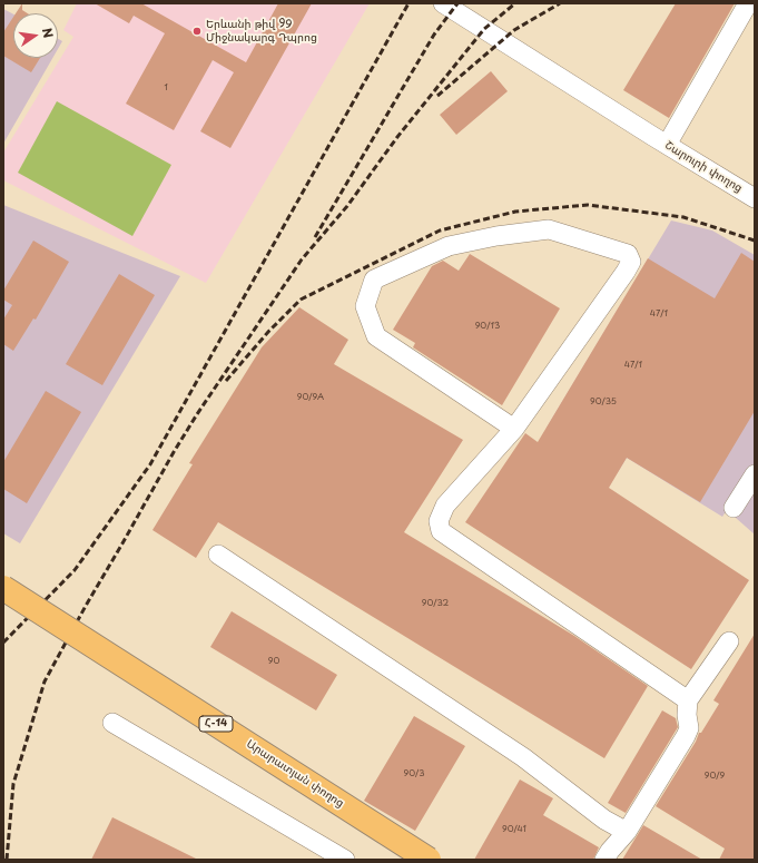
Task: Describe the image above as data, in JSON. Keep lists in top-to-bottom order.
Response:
{
  "streets": {
    "main road": ["Հ-14", "Արարատյան փողոց"],
    "street": ["Շարուրի փողոց"]
  },
  "places": ["Երևանի թիվ 99 Միջնակարգ Դպրոց"],
  "house_numbers": [
    "1",
    "47/1",
    "90/13",
    "47/1",
    "90/9A",
    "90/35",
    "90/32",
    "90",
    "90/3",
    "90/9",
    "90/41"
  ],
  "north": "right"
}
